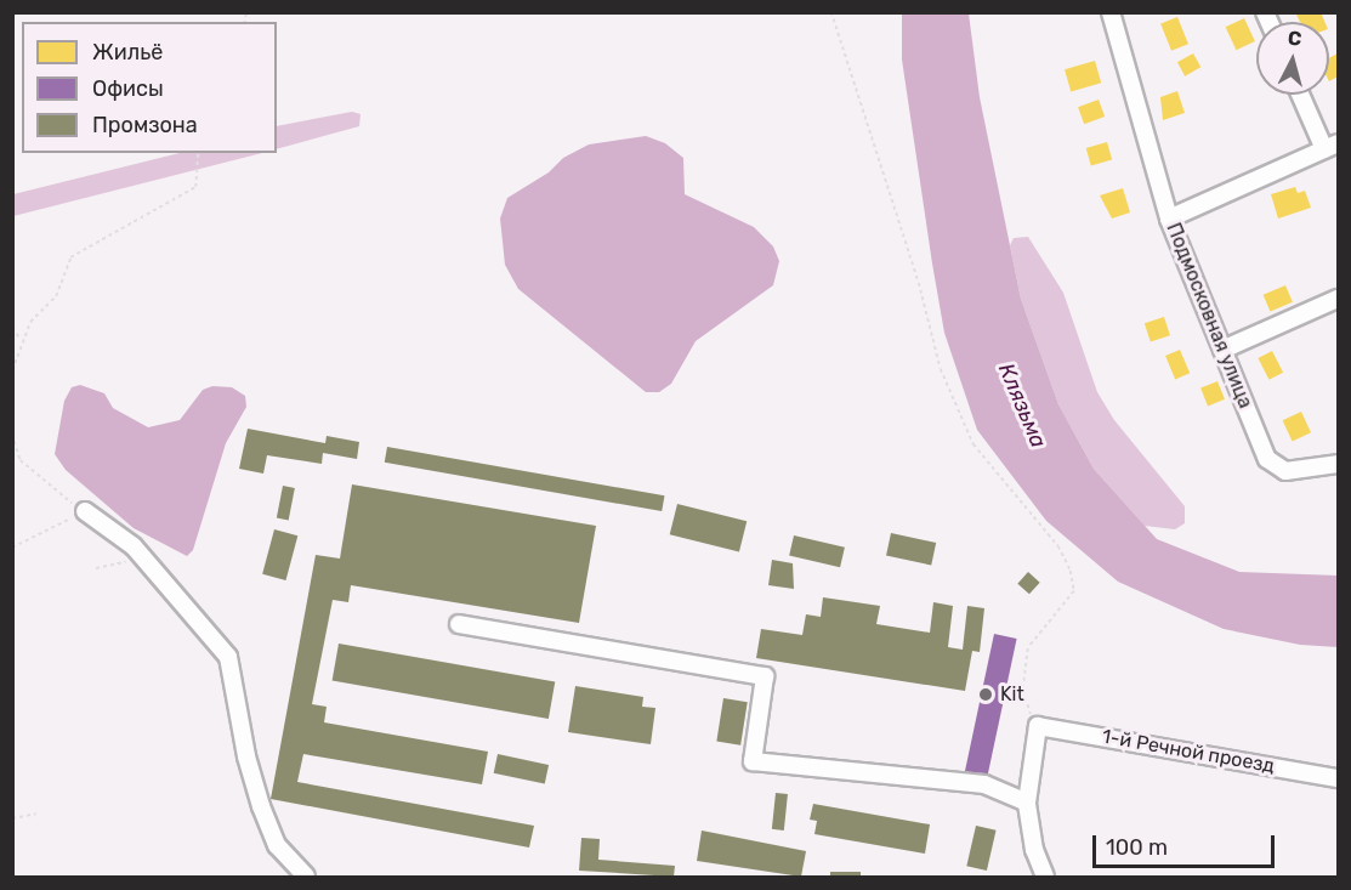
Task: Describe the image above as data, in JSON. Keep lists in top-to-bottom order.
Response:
{
  "streets": {
    "street": ["Подмосковная улица", "1-й Речной проезд"]
  },
  "water": ["Клязьма"],
  "places": ["Kit"],
  "legend": ["Жильё", "Офисы", "Промзона"],
  "scale_bar": "100 m",
  "north": "top"
}
